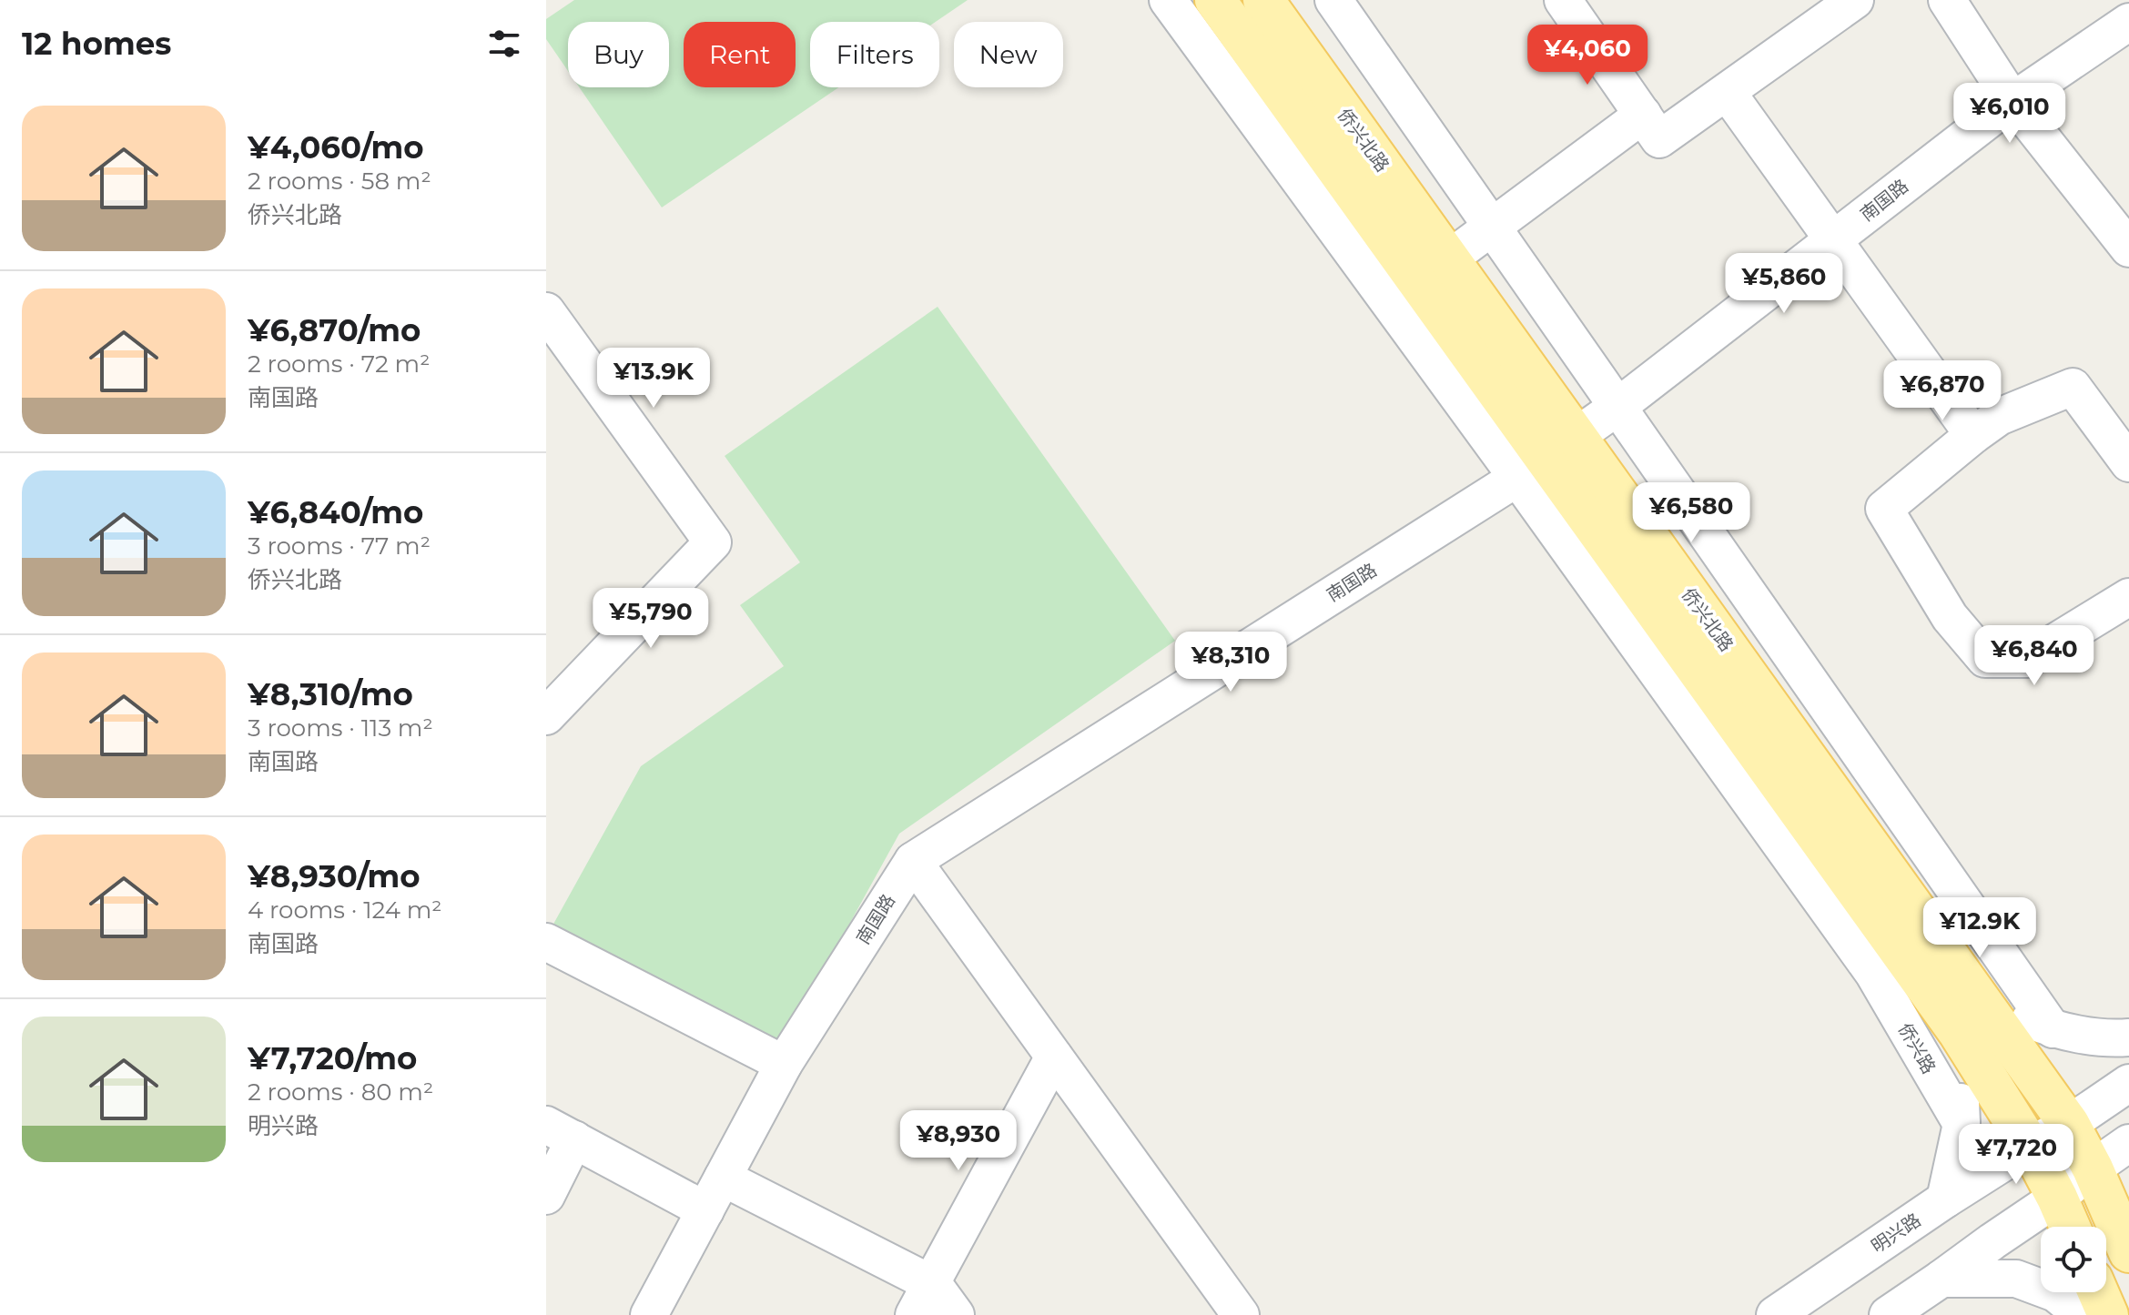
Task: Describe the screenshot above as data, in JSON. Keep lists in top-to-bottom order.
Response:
{
  "streets": {
    "main road": ["侨兴北路"],
    "street": ["南国路", "侨兴路", "明兴路"]
  },
  "crossings": [
    ["侨兴北路", "南国路"],
    ["侨兴北路", "侨兴路"],
    ["侨兴北路", "明兴路"]
  ],
  "page": {
    "heading": "12 homes",
    "chip": [
      "Buy",
      "Rent",
      "Filters",
      "New"
    ],
    "price": [
      "¥4,060",
      "¥6,010",
      "¥5,860",
      "¥13.9K",
      "¥6,870",
      "¥6,580",
      "¥5,790",
      "¥6,840",
      "¥8,310",
      "¥12.9K",
      "¥8,930",
      "¥7,720"
    ],
    "list": [
      {
        "name": "¥4,060/mo",
        "note": "2 rooms · 58 m² · 侨兴北路"
      },
      {
        "name": "¥6,870/mo",
        "note": "2 rooms · 72 m² · 南国路"
      },
      {
        "name": "¥6,840/mo",
        "note": "3 rooms · 77 m² · 侨兴北路"
      },
      {
        "name": "¥8,310/mo",
        "note": "3 rooms · 113 m² · 南国路"
      },
      {
        "name": "¥8,930/mo",
        "note": "4 rooms · 124 m² · 南国路"
      },
      {
        "name": "¥7,720/mo",
        "note": "2 rooms · 80 m² · 明兴路"
      }
    ]
  }
}
